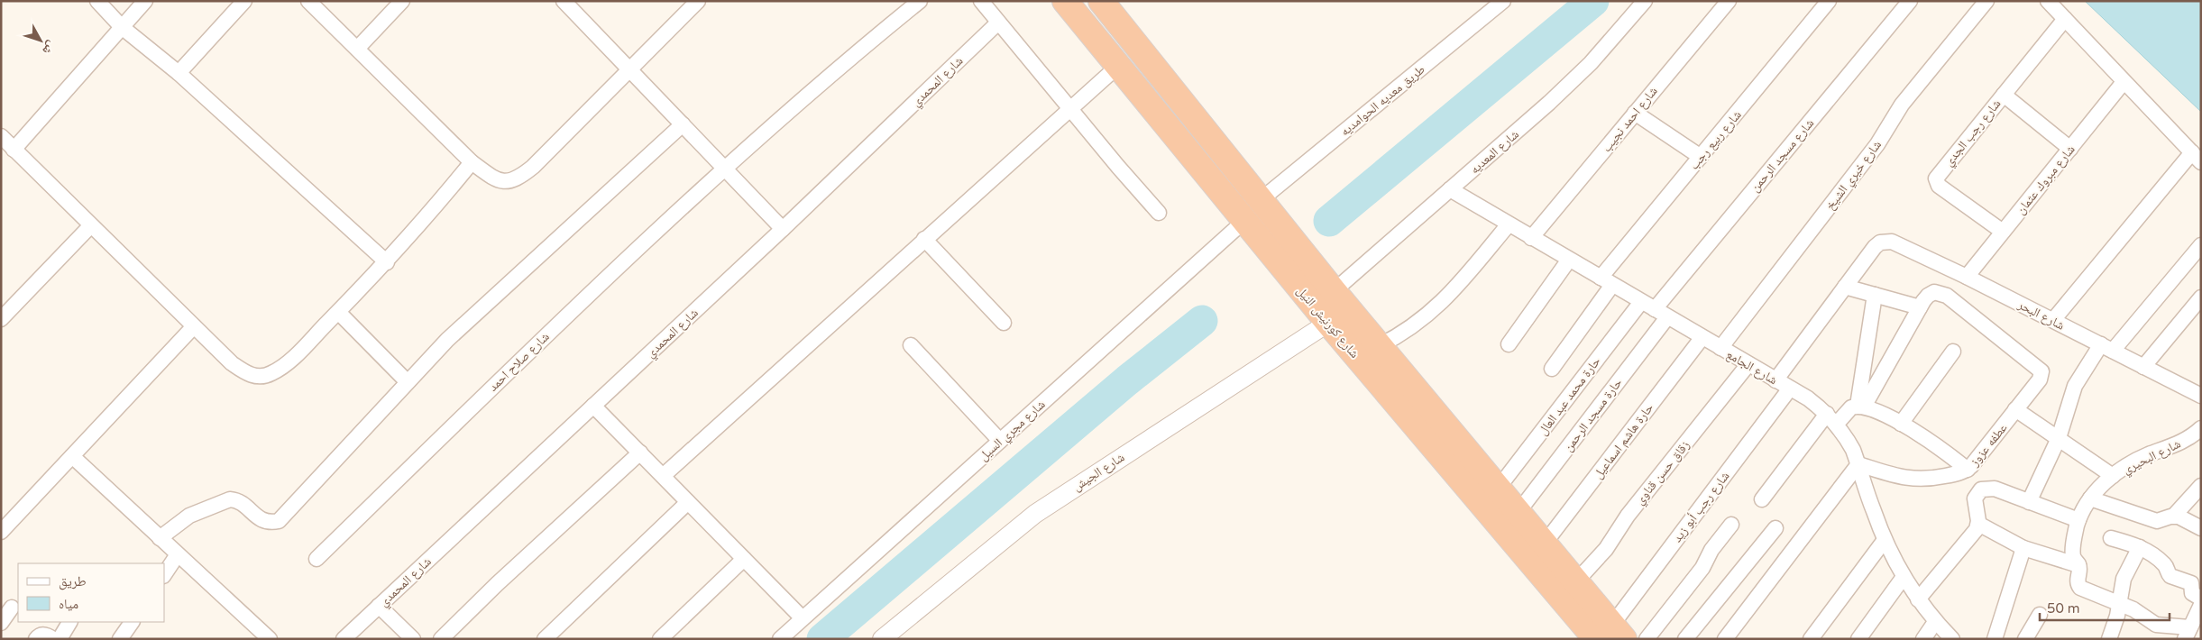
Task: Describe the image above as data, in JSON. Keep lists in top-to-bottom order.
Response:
{
  "streets": {
    "highway": ["شارع كورنيش النيل"],
    "street": [
      "شارع المحمدي",
      "طريق معديه الحوامديه",
      "شارع احمد نجيب",
      "شارع رجب الجدي",
      "شارع ربيع رجب",
      "شارع المعديه",
      "شارع مسجد الرحمن",
      "شارع خيري الشيخ",
      "شارع مبروك عثمان",
      "شارع البحر",
      "شارع صلاح احمد",
      "شارع الجامع",
      "حارة محمد عبد العال",
      "حارة مسجد الرحمن",
      "شارع مجري السيل",
      "حارة هاشم اسماعيل",
      "عطفه عزوز",
      "شارع البحيري",
      "شارع الجيش",
      "زقاق حسن قناوي",
      "شارع رجب أبو زيد"
    ]
  },
  "crossings": [
    ["طريق معديه الحوامديه", "شارع كورنيش النيل"],
    ["شارع احمد نجيب", "شارع الجامع"],
    ["شارع رجب الجدي", "شارع مبروك عثمان"],
    ["شارع ربيع رجب", "شارع الجامع"],
    ["شارع المعديه", "شارع كورنيش النيل"],
    ["شارع المعديه", "شارع الجامع"],
    ["شارع مسجد الرحمن", "شارع الجامع"],
    ["شارع خيري الشيخ", "شارع الجامع"],
    ["شارع مبروك عثمان", "شارع البحر"],
    ["شارع كورنيش النيل", "حارة محمد عبد العال"],
    ["شارع كورنيش النيل", "حارة مسجد الرحمن"],
    ["شارع كورنيش النيل", "شارع مجري السيل"],
    ["شارع كورنيش النيل", "حارة هاشم اسماعيل"],
    ["شارع كورنيش النيل", "شارع الجيش"],
    ["شارع كورنيش النيل", "زقاق حسن قناوي"],
    ["شارع كورنيش النيل", "شارع رجب أبو زيد"],
    ["شارع الجامع", "حارة محمد عبد العال"],
    ["شارع الجامع", "حارة مسجد الرحمن"],
    ["شارع الجامع", "حارة هاشم اسماعيل"],
    ["شارع الجامع", "عطفه عزوز"],
    ["شارع الجامع", "زقاق حسن قناوي"],
    ["شارع الجامع", "شارع رجب أبو زيد"]
  ],
  "legend": ["طريق", "مياه"],
  "scale_bar": "50 m",
  "north": "bottom right"
}
